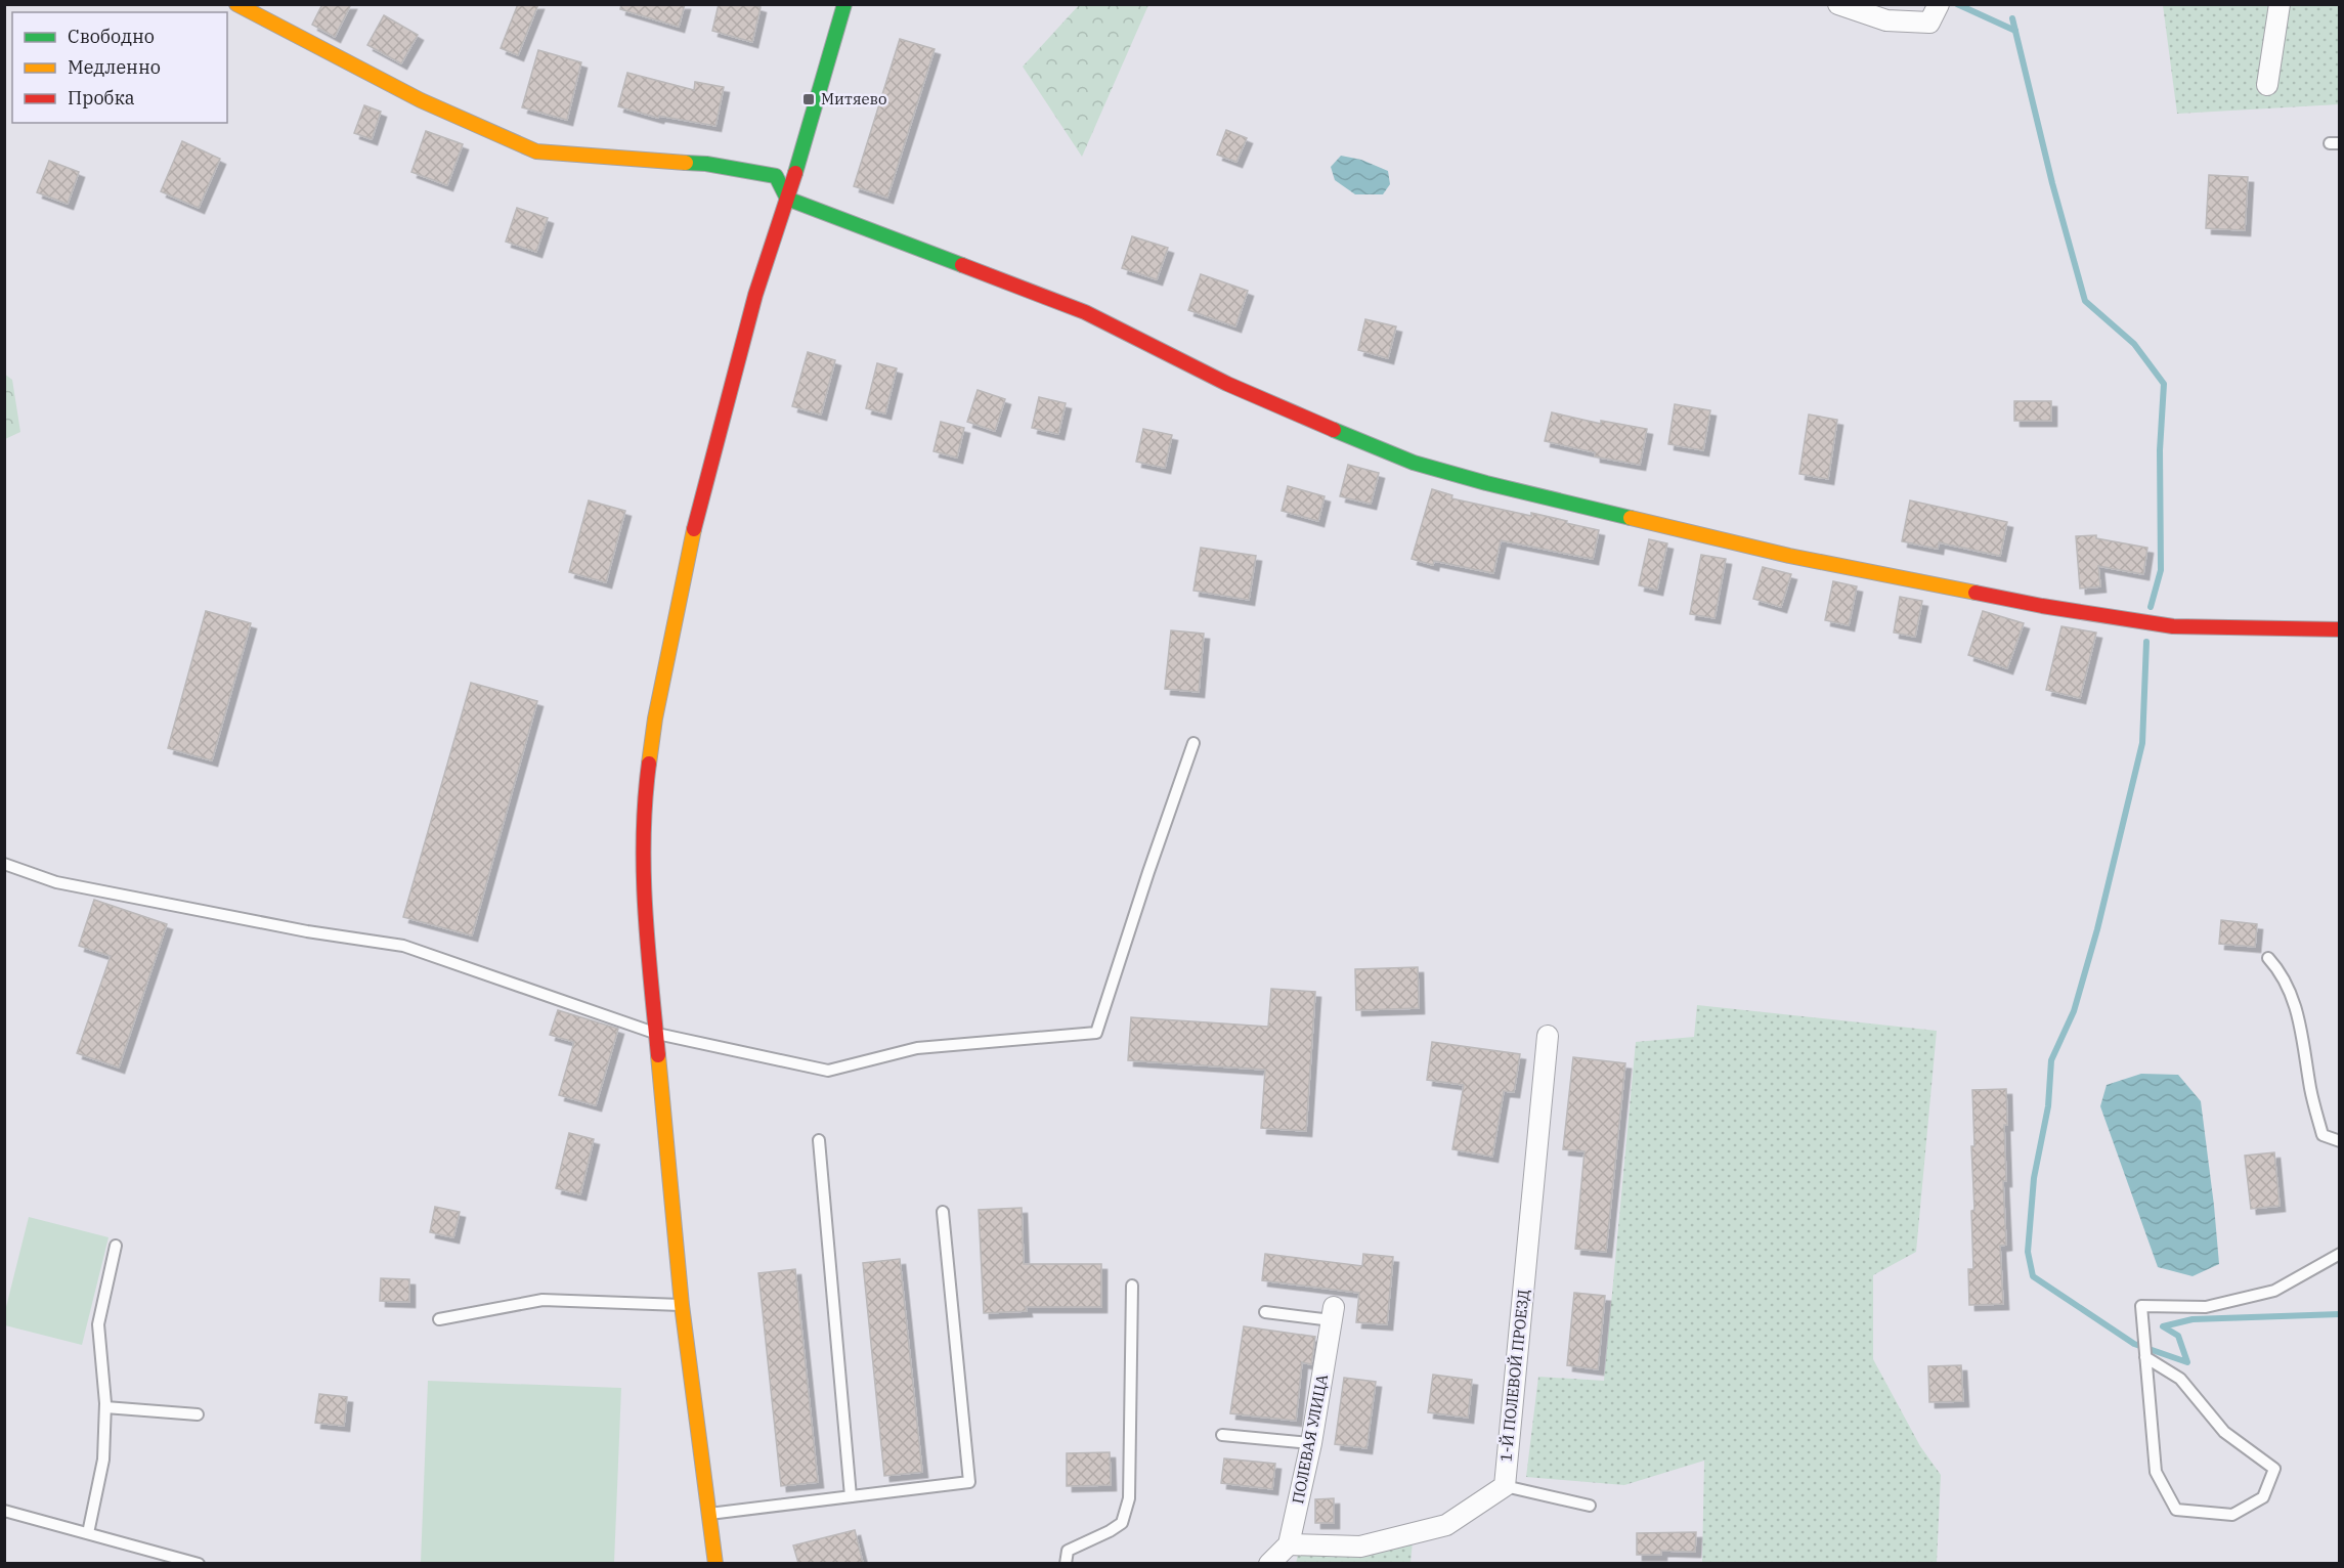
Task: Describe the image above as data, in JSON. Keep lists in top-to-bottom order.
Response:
{
  "streets": {
    "street": ["1-Й ПОЛЕВОЙ ПРОЕЗД", "ПОЛЕВАЯ УЛИЦА"]
  },
  "places": {
    "transit": ["Митяево"]
  },
  "legend": ["Свободно", "Медленно", "Пробка"]
}
